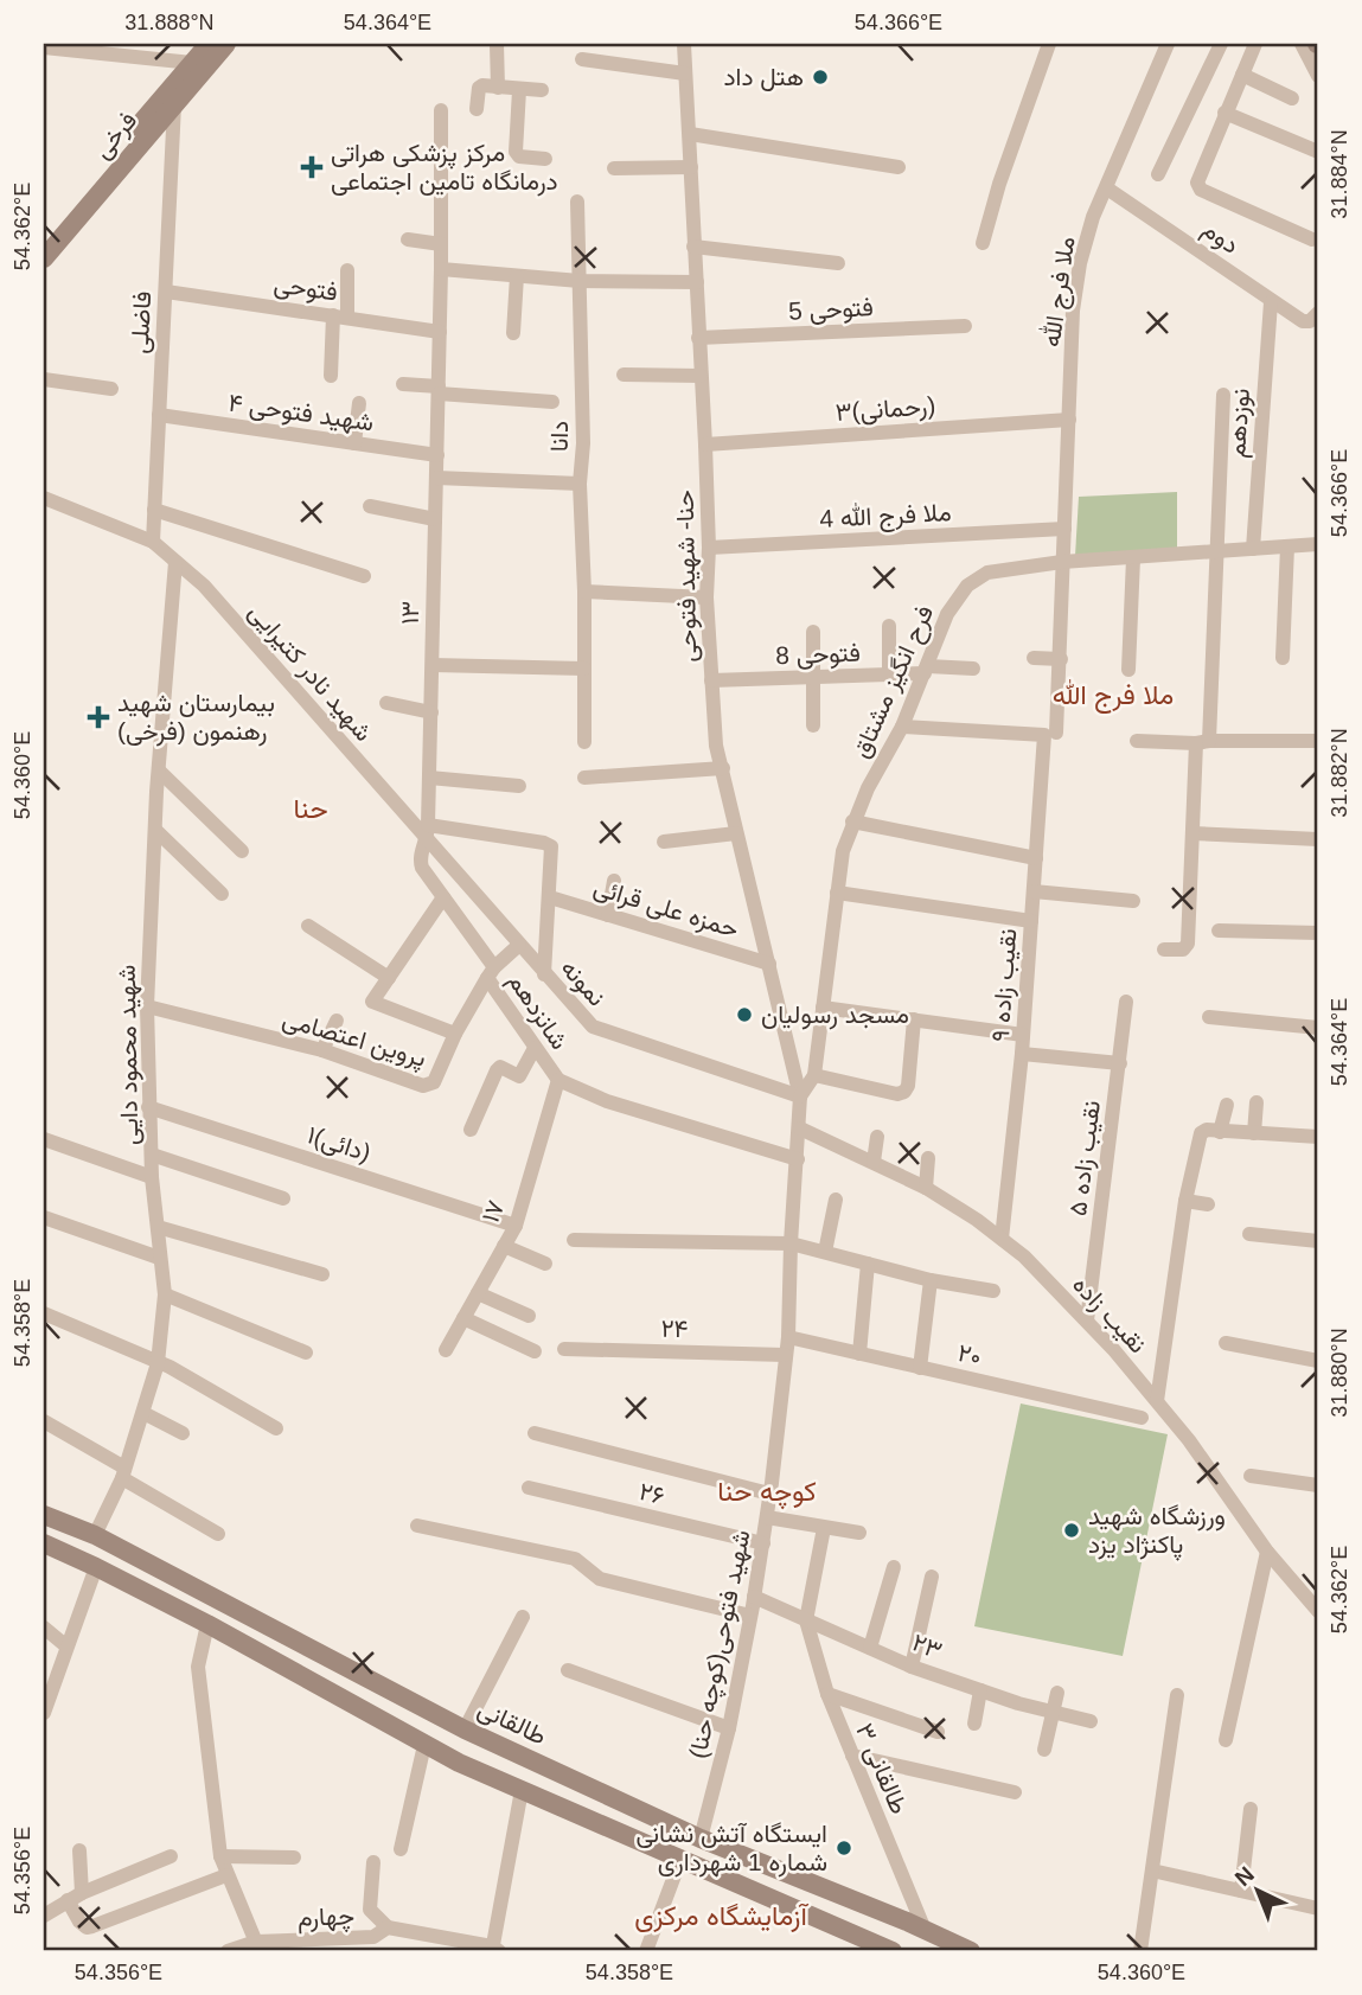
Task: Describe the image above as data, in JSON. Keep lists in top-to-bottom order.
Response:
{
  "streets": {
    "main road": ["فرخی", "طالقانی"],
    "street": [
      "دوم",
      "فتوحی",
      "ملا فرج الله",
      "فتوحی 5",
      "فاضلی",
      "۳(رحمانی)",
      "شهید فتوحی ۴",
      "نوزدهم",
      "دانا",
      "4 ملا فرج الله",
      "حنا- شهید فتوحی",
      "۱۳",
      "فتوحی 8",
      "شهید نادر کتیرایی",
      "فرح انگیز مشتاق",
      "حمزه علی قرائی",
      "نمونه",
      "نقیب زاده ۹",
      "شانزدهم",
      "پروین اعتصامی",
      "شهید محمود دایی",
      "۱(دائی)",
      "نقیب زاده ۵",
      "۱۷",
      "نقیب زاده",
      "۲۴",
      "۲۰",
      "۲۶",
      "(کوچه حنا)شهید فتوحی",
      "۲۳",
      "طالقانی ۳",
      "چهارم"
    ]
  },
  "crossings": [
    ["فرخی", "فاضلی"],
    ["دوم", "ملا فرج الله"],
    ["دوم", "نوزدهم"],
    ["فتوحی", "فاضلی"],
    ["فتوحی", "۱۳"],
    ["ملا فرج الله", "۳(رحمانی)"],
    ["ملا فرج الله", "4 ملا فرج الله"],
    ["ملا فرج الله", "فرح انگیز مشتاق"],
    ["ملا فرج الله", "نقیب زاده ۹"],
    ["فتوحی 5", "حنا- شهید فتوحی"],
    ["فاضلی", "شهید فتوحی ۴"],
    ["فاضلی", "شهید نادر کتیرایی"],
    ["۳(رحمانی)", "حنا- شهید فتوحی"],
    ["شهید فتوحی ۴", "۱۳"],
    ["نوزدهم", "فرح انگیز مشتاق"],
    ["4 ملا فرج الله", "حنا- شهید فتوحی"],
    ["حنا- شهید فتوحی", "فتوحی 8"],
    ["حنا- شهید فتوحی", "فرح انگیز مشتاق"],
    ["حنا- شهید فتوحی", "حمزه علی قرائی"],
    ["حنا- شهید فتوحی", "نمونه"],
    ["حنا- شهید فتوحی", "نقیب زاده"],
    ["حنا- شهید فتوحی", "(کوچه حنا)شهید فتوحی"],
    ["۱۳", "شهید نادر کتیرایی"],
    ["۱۳", "نمونه"],
    ["۱۳", "شانزدهم"],
    ["فتوحی 8", "فرح انگیز مشتاق"],
    ["شهید نادر کتیرایی", "نمونه"],
    ["شهید نادر کتیرایی", "شانزدهم"],
    ["شهید نادر کتیرایی", "شهید محمود دایی"],
    ["فرح انگیز مشتاق", "نمونه"],
    ["نمونه", "شانزدهم"],
    ["نمونه", "پروین اعتصامی"],
    ["نقیب زاده ۹", "نقیب زاده"],
    ["شانزدهم", "پروین اعتصامی"],
    ["شانزدهم", "۱۷"],
    ["شانزدهم", "(کوچه حنا)شهید فتوحی"],
    ["پروین اعتصامی", "شهید محمود دایی"],
    ["شهید محمود دایی", "۱(دائی)"],
    ["شهید محمود دایی", "طالقانی"],
    ["۱(دائی)", "۱۷"],
    ["نقیب زاده ۵", "نقیب زاده"],
    ["نقیب زاده", "(کوچه حنا)شهید فتوحی"],
    ["۲۴", "(کوچه حنا)شهید فتوحی"],
    ["۲۰", "(کوچه حنا)شهید فتوحی"],
    ["۲۶", "(کوچه حنا)شهید فتوحی"],
    ["(کوچه حنا)شهید فتوحی", "۲۳"],
    ["(کوچه حنا)شهید فتوحی", "طالقانی"],
    ["۲۳", "طالقانی ۳"],
    ["طالقانی", "طالقانی ۳"]
  ],
  "districts": [
    "ملا فرج الله",
    "حنا",
    "کوچه حنا",
    "آزمایشگاه مرکزی"
  ],
  "places": {
    "other": [
      "هتل داد",
      "مسجد رسولیان",
      "ورزشگاه شهید پاکنژاد یزد",
      "ایستگاه آتش نشانی شماره 1 شهرداری"
    ],
    "health": ["مرکز پزشکی هراتی درمانگاه تامین اجتماعی", "بیمارستان شهید رهنمون (فرخی)"]
  },
  "north": "top left",
  "coordinates": [
    "31.888°N",
    "54.364°E",
    "54.366°E",
    "31.884°N",
    "54.362°E",
    "31.882°N",
    "54.360°E",
    "54.358°E",
    "31.880°N",
    "54.356°E"
  ]
}
